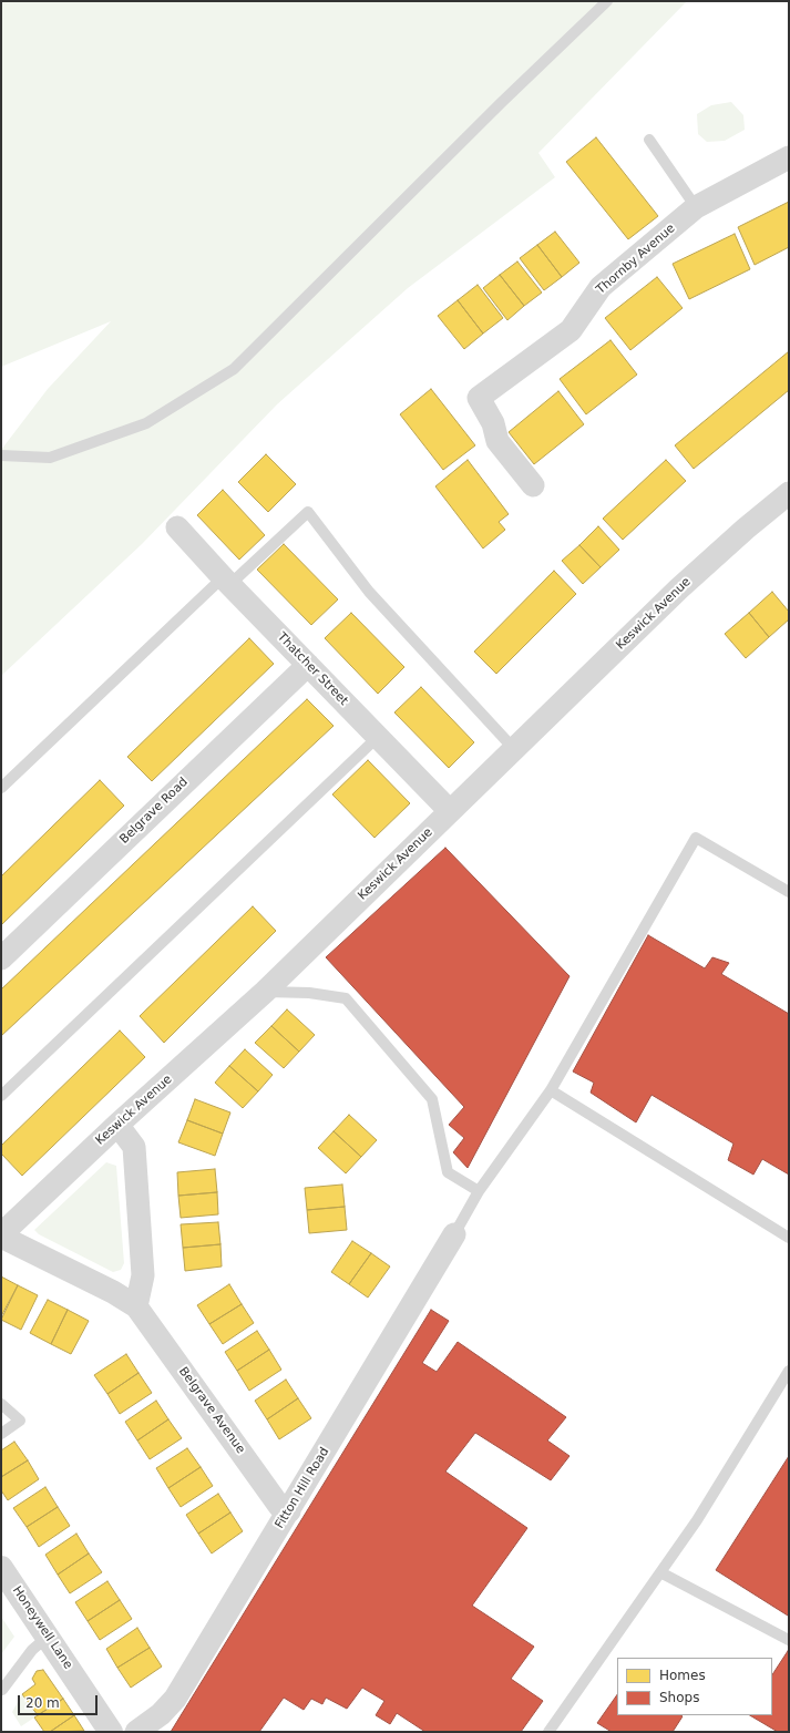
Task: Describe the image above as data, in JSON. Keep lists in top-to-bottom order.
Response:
{
  "streets": {
    "street": [
      "Thornby Avenue",
      "Keswick Avenue",
      "Thatcher Street",
      "Belgrave Road",
      "Belgrave Avenue",
      "Fitton Hill Road",
      "Honeywell Lane"
    ]
  },
  "crossings": [
    ["Keswick Avenue", "Thatcher Street"],
    ["Keswick Avenue", "Belgrave Avenue"],
    ["Thatcher Street", "Belgrave Road"],
    ["Belgrave Avenue", "Fitton Hill Road"]
  ],
  "legend": ["Homes", "Shops"],
  "scale_bar": "20 m"
}
